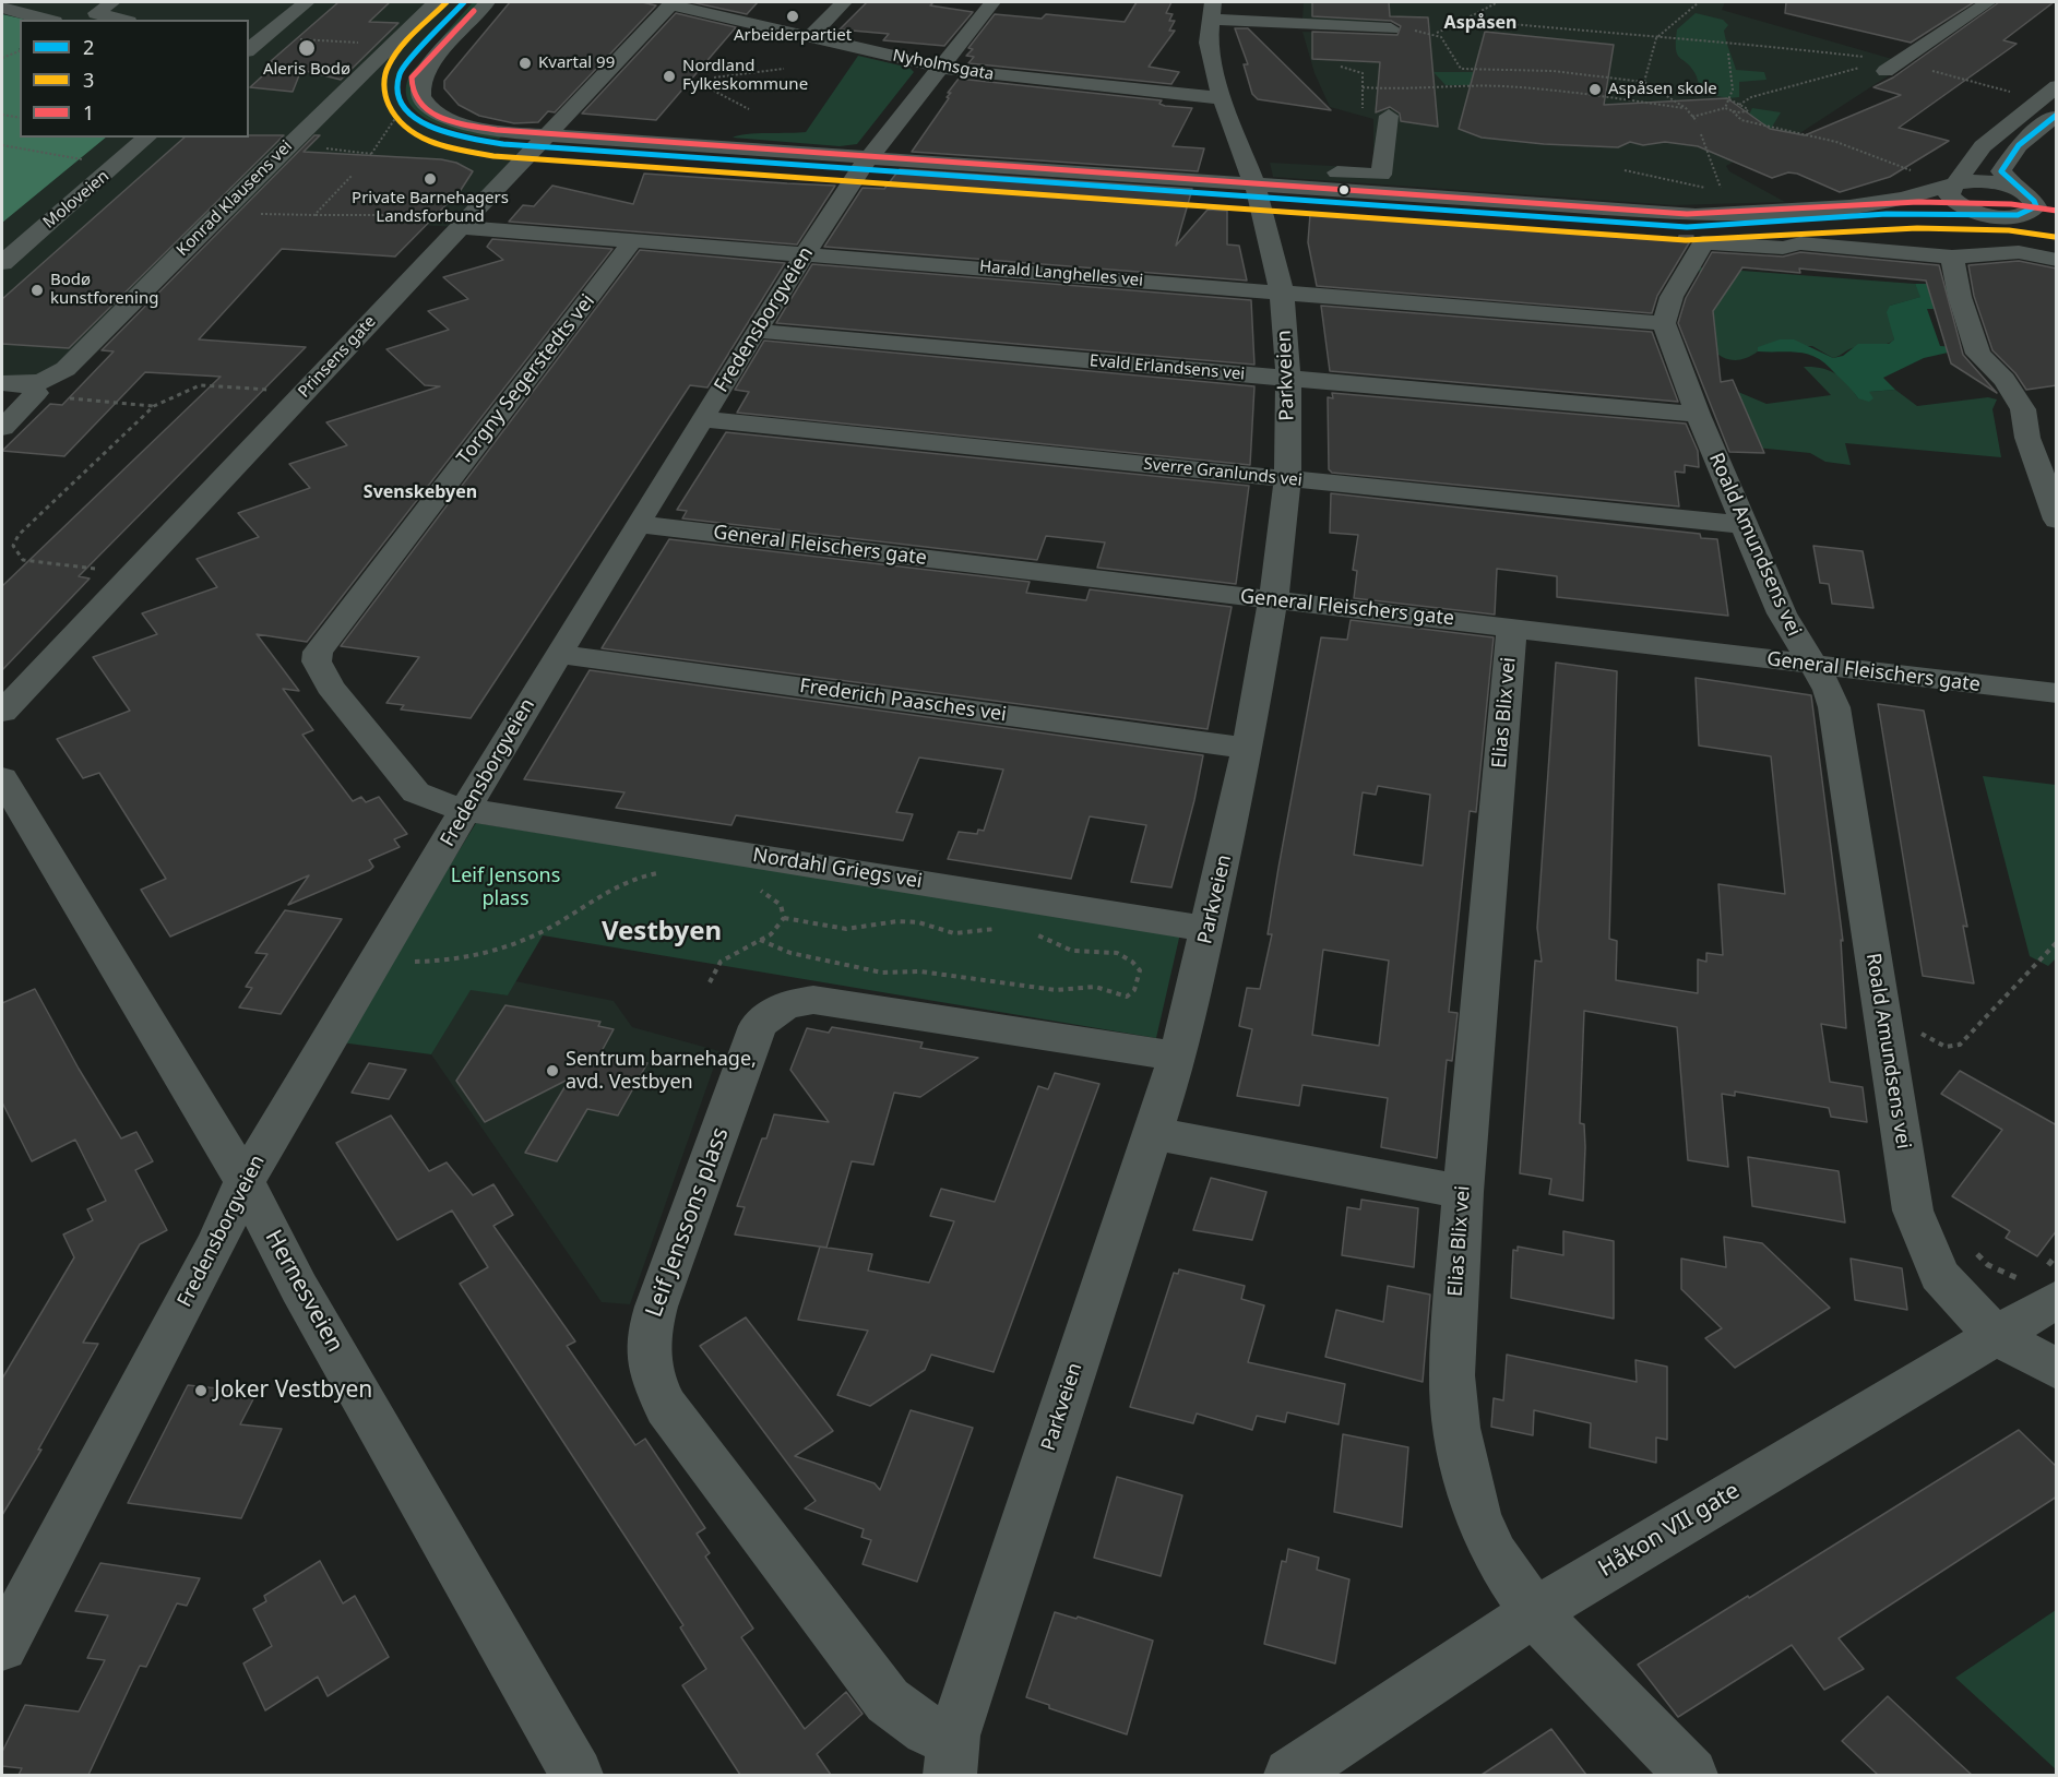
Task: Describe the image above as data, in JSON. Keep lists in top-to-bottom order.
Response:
{
  "streets": {
    "street": [
      "Nyholmsgata",
      "Konrad Klausens vei",
      "Moloveien",
      "Harald Langhelles vei",
      "Fredensborgveien",
      "Prinsens gate",
      "Evald Erlandsens vei",
      "Parkveien",
      "Torgny Segerstedts vei",
      "Sverre Granlunds vei",
      "Roald Amundsens vei",
      "General Fleischers gate",
      "Frederich Paasches vei",
      "Elias Blix vei",
      "Nordahl Griegs vei",
      "Leif Jenssons plass",
      "Hernesveien",
      "Håkon VII gate"
    ]
  },
  "crossings": [
    ["Nyholmsgata", "Fredensborgveien"],
    ["Nyholmsgata", "Prinsens gate"],
    ["Nyholmsgata", "Parkveien"],
    ["Harald Langhelles vei", "Fredensborgveien"],
    ["Harald Langhelles vei", "Prinsens gate"],
    ["Harald Langhelles vei", "Parkveien"],
    ["Harald Langhelles vei", "Torgny Segerstedts vei"],
    ["Harald Langhelles vei", "Roald Amundsens vei"],
    ["Fredensborgveien", "Evald Erlandsens vei"],
    ["Fredensborgveien", "Torgny Segerstedts vei"],
    ["Fredensborgveien", "Sverre Granlunds vei"],
    ["Fredensborgveien", "General Fleischers gate"],
    ["Fredensborgveien", "Frederich Paasches vei"],
    ["Fredensborgveien", "Nordahl Griegs vei"],
    ["Fredensborgveien", "Hernesveien"],
    ["Evald Erlandsens vei", "Parkveien"],
    ["Evald Erlandsens vei", "Roald Amundsens vei"],
    ["Parkveien", "Sverre Granlunds vei"],
    ["Parkveien", "General Fleischers gate"],
    ["Parkveien", "Frederich Paasches vei"],
    ["Parkveien", "Nordahl Griegs vei"],
    ["Parkveien", "Leif Jenssons plass"],
    ["Torgny Segerstedts vei", "Nordahl Griegs vei"],
    ["Sverre Granlunds vei", "Roald Amundsens vei"],
    ["Roald Amundsens vei", "General Fleischers gate"],
    ["Roald Amundsens vei", "Håkon VII gate"],
    ["General Fleischers gate", "Elias Blix vei"],
    ["Elias Blix vei", "Håkon VII gate"]
  ],
  "districts": ["Aspåsen", "Svenskebyen", "Vestbyen"],
  "parks": ["Leif Jensons plass"],
  "places": [
    "Arbeiderpartiet",
    "Aleris Bodø",
    "Kvartal 99",
    "Nordland Fylkeskommune",
    "Aspåsen skole",
    "Private Barnehagers Landsforbund",
    "Bodø kunstforening",
    "Sentrum barnehage, avd. Vestbyen",
    "Joker Vestbyen"
  ],
  "lines": ["transit line 2", "transit line 3", "transit line 1"],
  "legend": ["2", "3", "1"]
}
